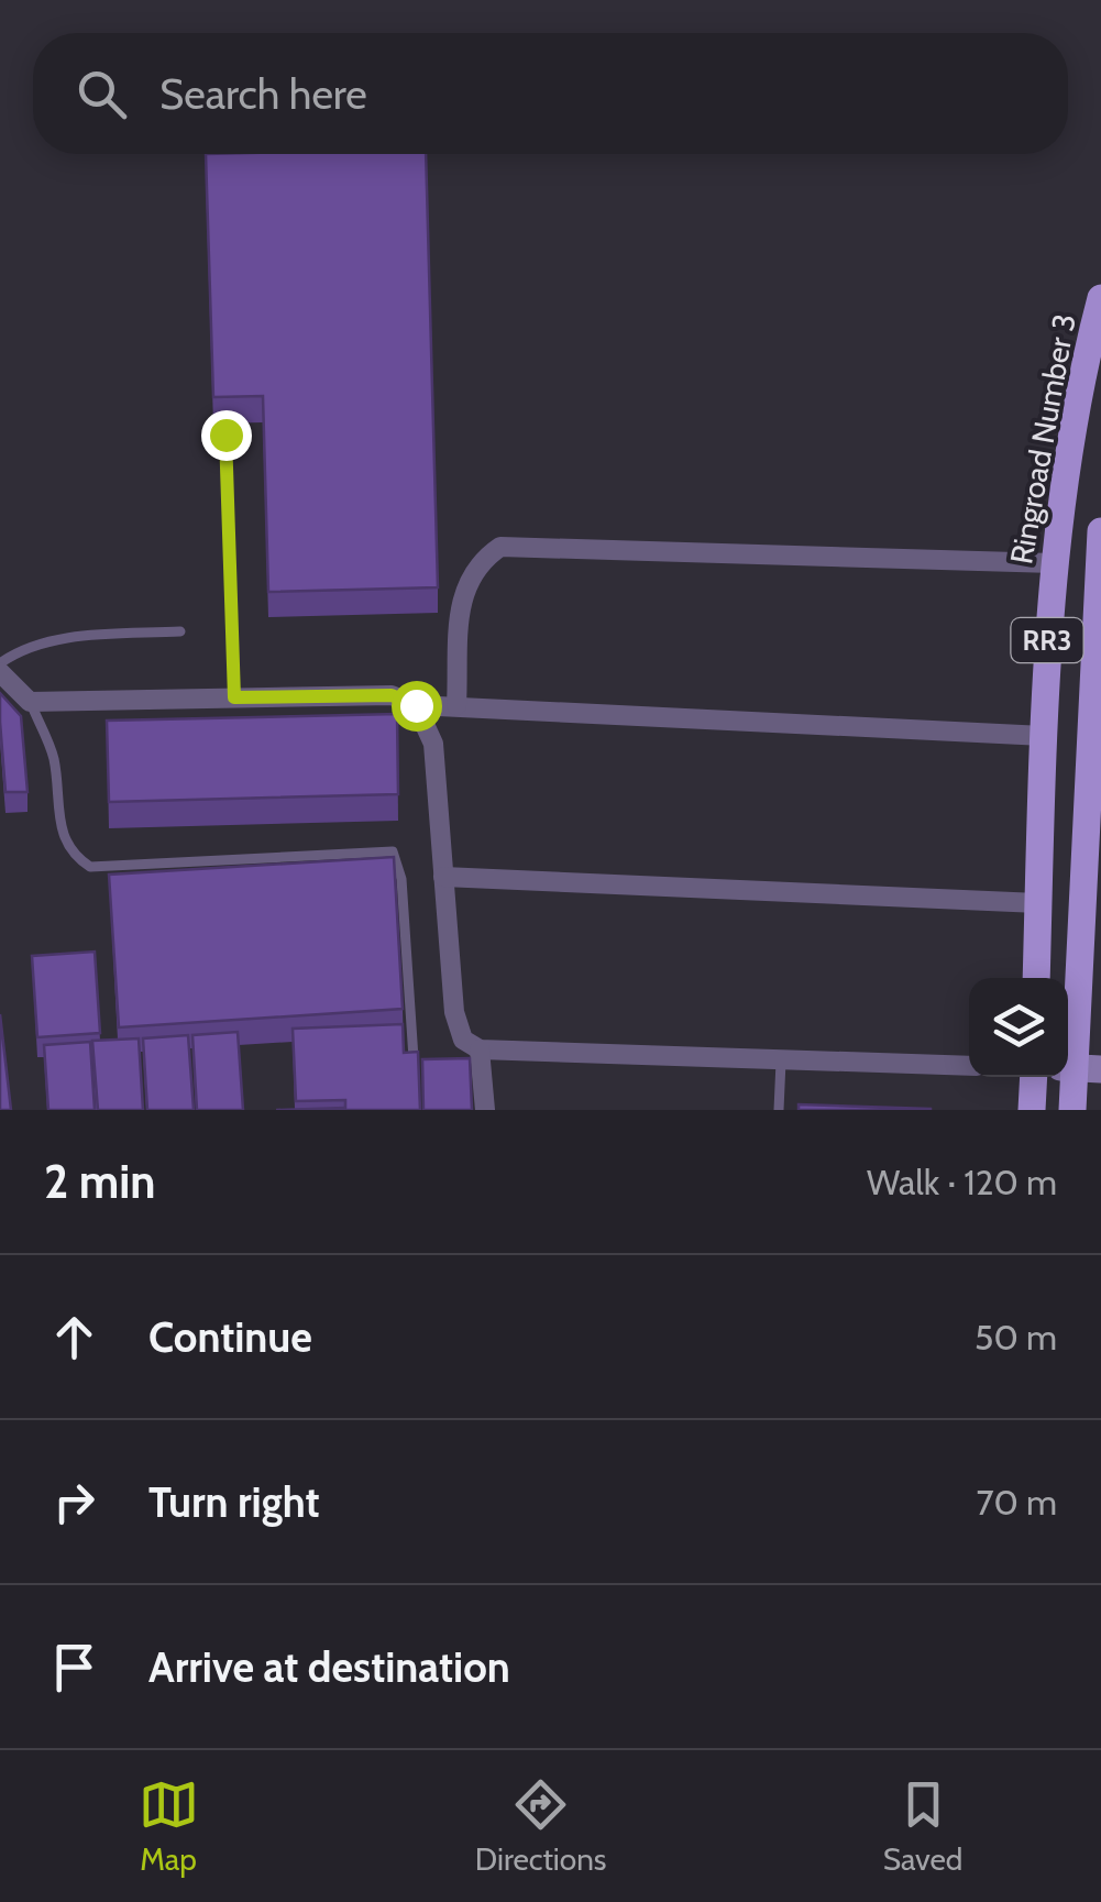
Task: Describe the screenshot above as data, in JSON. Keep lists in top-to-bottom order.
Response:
{
  "streets": {
    "main road": ["Ringroad Number 3", "RR3"]
  },
  "page": {
    "search": "Search here",
    "heading": ["2 min", "Walk · 120 m"],
    "list": [
      ["Continue", "50 m"],
      ["Turn right", "70 m"],
      "Arrive at destination"
    ],
    "nav": ["Map", "Directions", "Saved"]
  }
}
